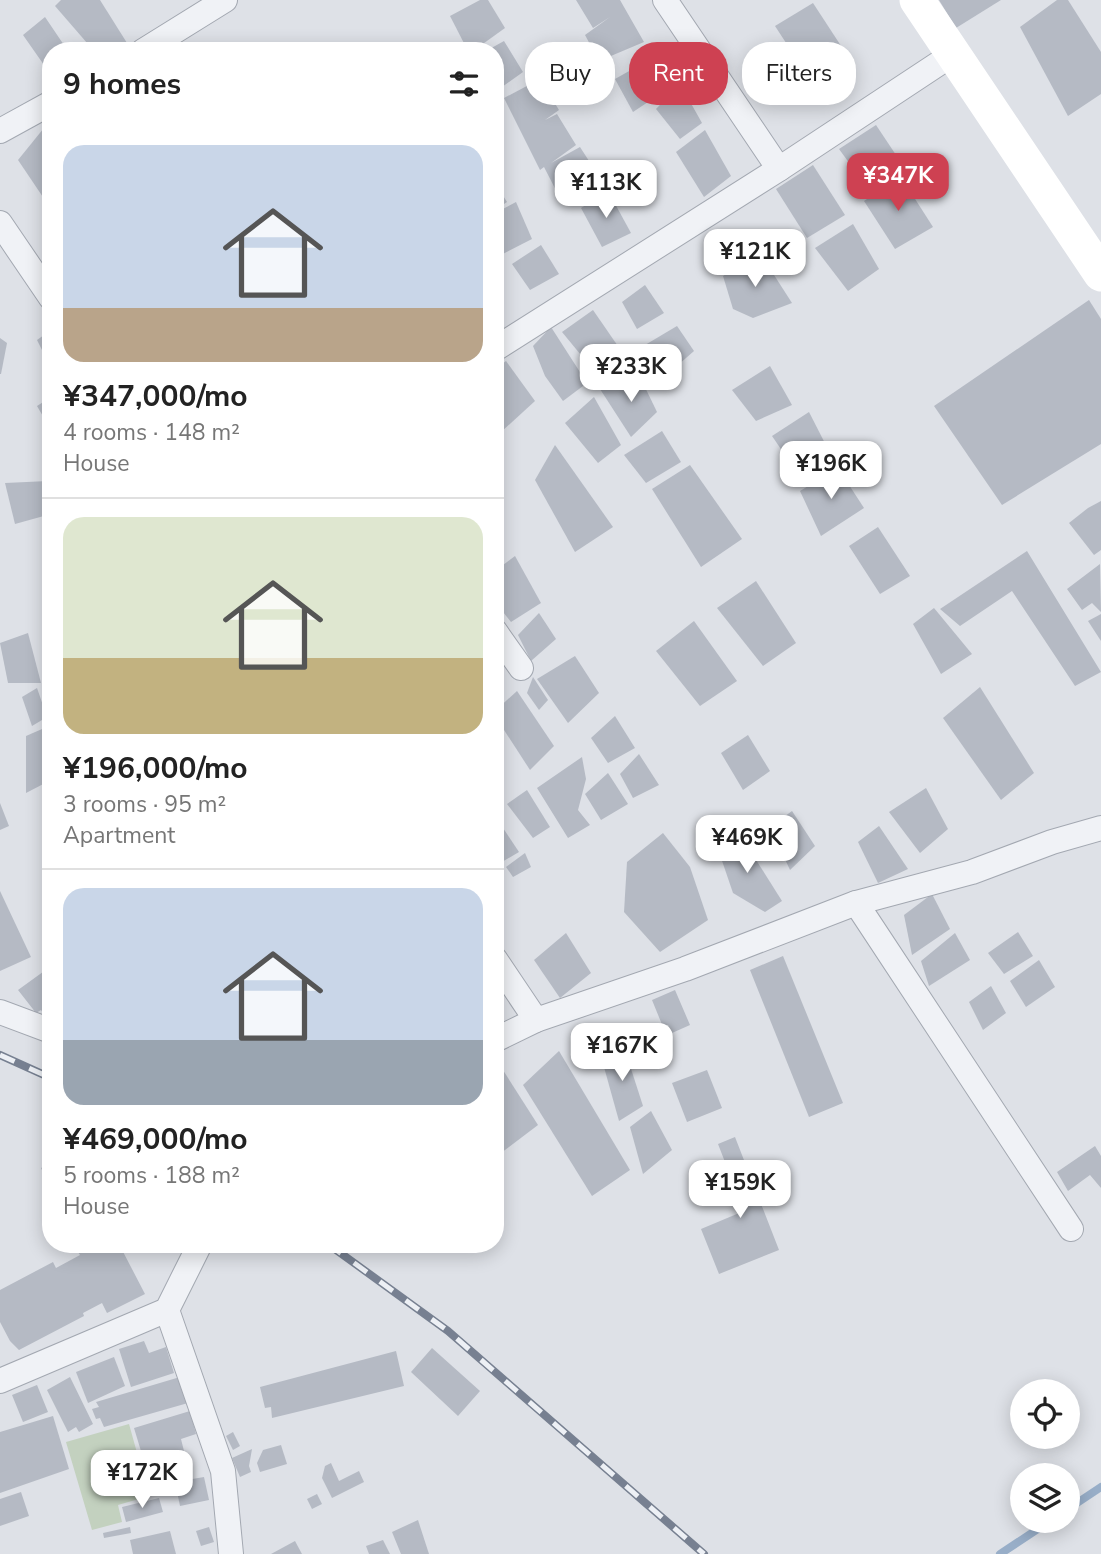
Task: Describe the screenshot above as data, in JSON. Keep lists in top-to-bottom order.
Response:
{
  "page": {
    "chip": ["Buy", "Rent", "Filters"],
    "heading": "9 homes",
    "list": [
      {
        "name": "¥347,000/mo",
        "note": "4 rooms · 148 m² · House"
      },
      {
        "name": "¥196,000/mo",
        "note": "3 rooms · 95 m² · Apartment"
      },
      {
        "name": "¥469,000/mo",
        "note": "5 rooms · 188 m² · House"
      }
    ],
    "price": [
      "¥347K",
      "¥113K",
      "¥121K",
      "¥233K",
      "¥196K",
      "¥469K",
      "¥167K",
      "¥159K",
      "¥172K"
    ]
  }
}
